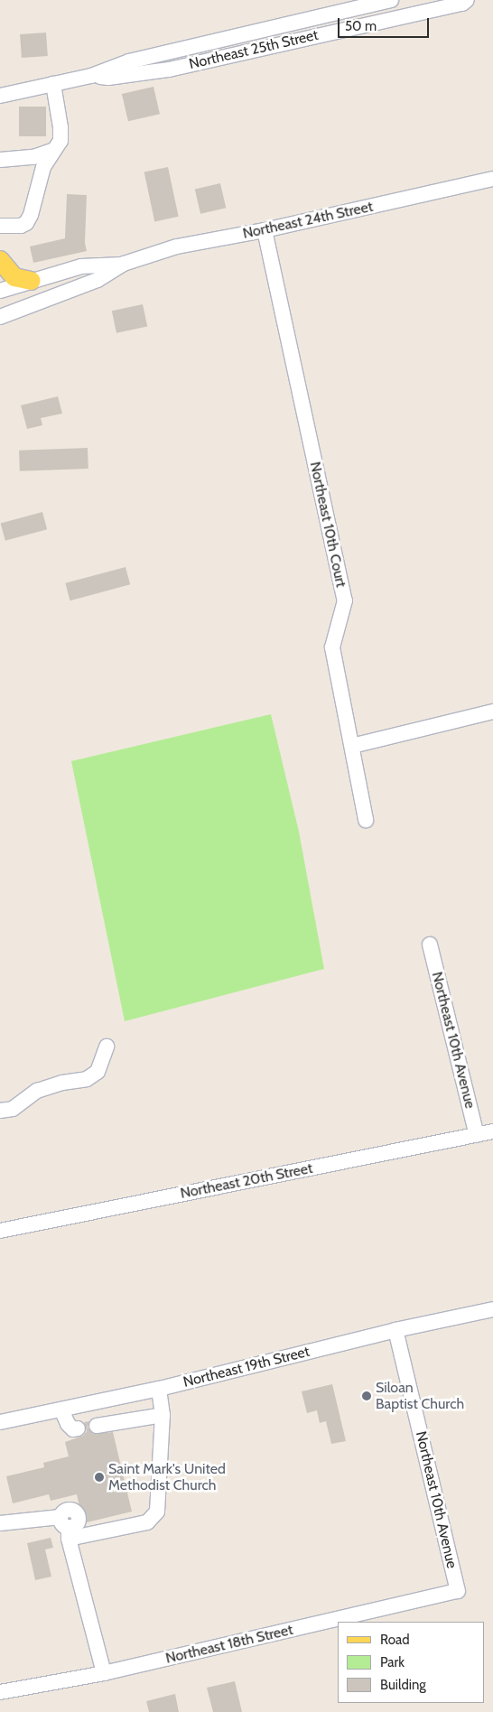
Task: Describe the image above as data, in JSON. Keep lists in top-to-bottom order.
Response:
{
  "streets": {
    "street": [
      "Northeast 25th Street",
      "Northeast 24th Street",
      "Northeast 10th Court",
      "Northeast 10th Avenue",
      "Northeast 20th Street",
      "Northeast 19th Street",
      "Northeast 18th Street"
    ]
  },
  "crossings": [
    ["Northeast 24th Street", "Northeast 10th Court"],
    ["Northeast 10th Avenue", "Northeast 20th Street"],
    ["Northeast 10th Avenue", "Northeast 19th Street"],
    ["Northeast 10th Avenue", "Northeast 18th Street"]
  ],
  "places": ["Siloan Baptist Church", "Saint Mark's United Methodist Church"],
  "legend": ["Road", "Park", "Building"],
  "scale_bar": "50 m"
}
